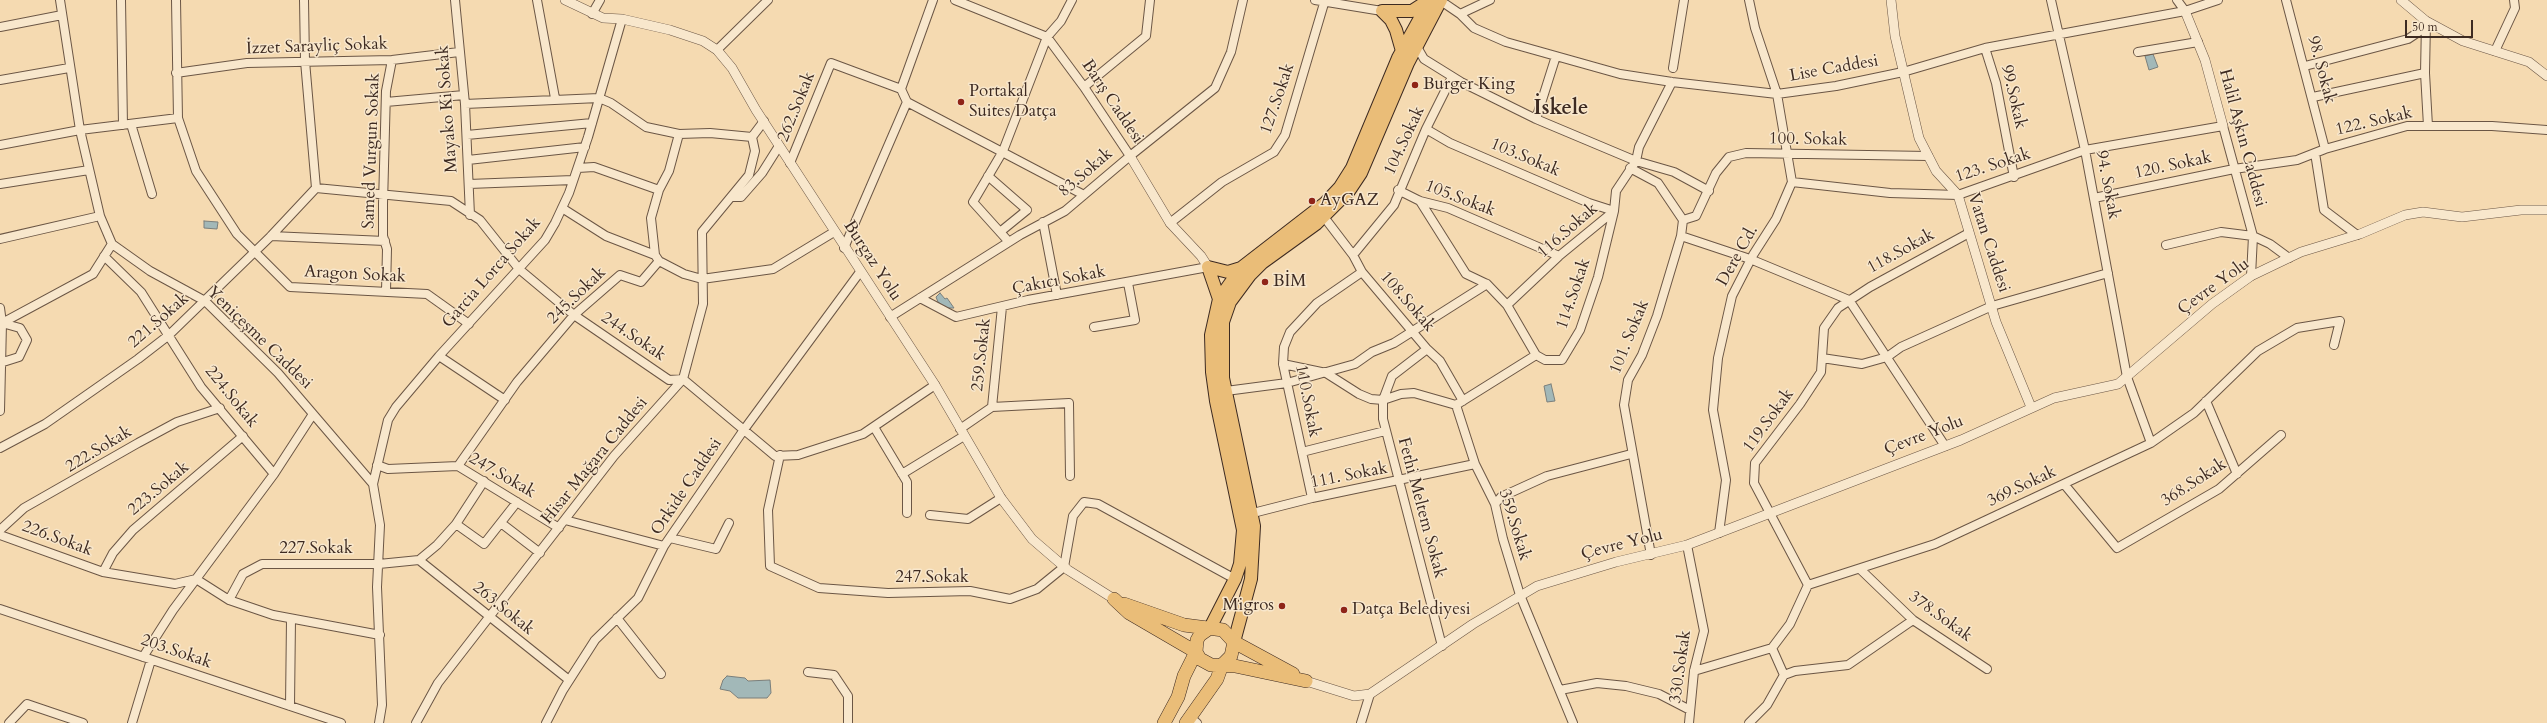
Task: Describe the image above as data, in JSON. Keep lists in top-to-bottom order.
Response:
{
  "streets": {
    "street": [
      "İzzet Sarayliç Sokak",
      "Lise Caddesi",
      "98. Sokak",
      "99.Sokak",
      "127.Sokak",
      "Barış Caddesi",
      "262.Sokak",
      "Mayako Ki Sokak",
      "122. Sokak",
      "Halil Aşkın Caddesi",
      "100. Sokak",
      "104.Sokak",
      "Samed Vurgun Sokak",
      "103.Sokak",
      "123. Sokak",
      "120. Sokak",
      "83.Sokak",
      "94. Sokak",
      "105.Sokak",
      "116.Sokak",
      "Vatan Caddesi",
      "118.Sokak",
      "Dere Cd.",
      "Burgaz Yolu",
      "Garcia Lorca Sokak",
      "Aragon Sokak",
      "Çakıcı Sokak",
      "Çevre Yolu",
      "114.Sokak",
      "245.Sokak",
      "108.Sokak",
      "221.Sokak",
      "244.Sokak",
      "101. Sokak",
      "Yeniçeşme Caddesi",
      "259.Sokak",
      "224.Sokak",
      "110.Sokak",
      "119.Sokak",
      "222.Sokak",
      "Hisar Mağara Caddesi",
      "247.Sokak",
      "111. Sokak",
      "368.Sokak",
      "Orkide Caddesi",
      "369.Sokak",
      "223.Sokak",
      "Fethi Meltem Sokak",
      "359.Sokak",
      "226.Sokak",
      "227.Sokak",
      "263.Sokak",
      "378.Sokak",
      "203.Sokak",
      "330.Sokak"
    ]
  },
  "crossings": [
    ["İzzet Sarayliç Sokak", "Mayako Ki Sokak"],
    ["İzzet Sarayliç Sokak", "Samed Vurgun Sokak"],
    ["İzzet Sarayliç Sokak", "Aragon Sokak"],
    ["Lise Caddesi", "99.Sokak"],
    ["Lise Caddesi", "Halil Aşkın Caddesi"],
    ["Lise Caddesi", "94. Sokak"],
    ["Lise Caddesi", "116.Sokak"],
    ["Lise Caddesi", "Vatan Caddesi"],
    ["98. Sokak", "122. Sokak"],
    ["99.Sokak", "123. Sokak"],
    ["127.Sokak", "Barış Caddesi"],
    ["Barış Caddesi", "83.Sokak"],
    ["Barış Caddesi", "Çakıcı Sokak"],
    ["262.Sokak", "Burgaz Yolu"],
    ["Mayako Ki Sokak", "244.Sokak"],
    ["122. Sokak", "Halil Aşkın Caddesi"],
    ["122. Sokak", "120. Sokak"],
    ["Halil Aşkın Caddesi", "123. Sokak"],
    ["Halil Aşkın Caddesi", "120. Sokak"],
    ["Halil Aşkın Caddesi", "Çevre Yolu"],
    ["100. Sokak", "Vatan Caddesi"],
    ["104.Sokak", "103.Sokak"],
    ["104.Sokak", "105.Sokak"],
    ["104.Sokak", "108.Sokak"],
    ["Samed Vurgun Sokak", "Aragon Sokak"],
    ["Samed Vurgun Sokak", "244.Sokak"],
    ["103.Sokak", "116.Sokak"],
    ["103.Sokak", "114.Sokak"],
    ["123. Sokak", "94. Sokak"],
    ["123. Sokak", "Vatan Caddesi"],
    ["123. Sokak", "Dere Cd."],
    ["120. Sokak", "94. Sokak"],
    ["83.Sokak", "Burgaz Yolu"],
    ["83.Sokak", "Çakıcı Sokak"],
    ["94. Sokak", "Çevre Yolu"],
    ["94. Sokak", "369.Sokak"],
    ["105.Sokak", "116.Sokak"],
    ["116.Sokak", "114.Sokak"],
    ["Vatan Caddesi", "118.Sokak"],
    ["Vatan Caddesi", "Çevre Yolu"],
    ["118.Sokak", "119.Sokak"],
    ["Dere Cd.", "Çevre Yolu"],
    ["Burgaz Yolu", "Garcia Lorca Sokak"],
    ["Burgaz Yolu", "Hisar Mağara Caddesi"],
    ["Burgaz Yolu", "247.Sokak"],
    ["Burgaz Yolu", "Orkide Caddesi"],
    ["Garcia Lorca Sokak", "Aragon Sokak"],
    ["Garcia Lorca Sokak", "244.Sokak"],
    ["Garcia Lorca Sokak", "Yeniçeşme Caddesi"],
    ["Garcia Lorca Sokak", "247.Sokak"],
    ["Aragon Sokak", "221.Sokak"],
    ["Çakıcı Sokak", "259.Sokak"],
    ["Çevre Yolu", "101. Sokak"],
    ["Çevre Yolu", "119.Sokak"],
    ["Çevre Yolu", "Fethi Meltem Sokak"],
    ["Çevre Yolu", "359.Sokak"],
    ["Çevre Yolu", "330.Sokak"],
    ["245.Sokak", "244.Sokak"],
    ["245.Sokak", "247.Sokak"],
    ["108.Sokak", "110.Sokak"],
    ["108.Sokak", "Fethi Meltem Sokak"],
    ["108.Sokak", "359.Sokak"],
    ["221.Sokak", "244.Sokak"],
    ["221.Sokak", "Yeniçeşme Caddesi"],
    ["221.Sokak", "224.Sokak"],
    ["244.Sokak", "Hisar Mağara Caddesi"],
    ["224.Sokak", "222.Sokak"],
    ["224.Sokak", "223.Sokak"],
    ["110.Sokak", "111. Sokak"],
    ["119.Sokak", "369.Sokak"],
    ["Hisar Mağara Caddesi", "247.Sokak"],
    ["Hisar Mağara Caddesi", "263.Sokak"],
    ["111. Sokak", "Fethi Meltem Sokak"],
    ["111. Sokak", "359.Sokak"],
    ["368.Sokak", "369.Sokak"],
    ["Orkide Caddesi", "263.Sokak"],
    ["369.Sokak", "378.Sokak"],
    ["223.Sokak", "226.Sokak"],
    ["227.Sokak", "263.Sokak"]
  ],
  "districts": ["İskele"],
  "places": [
    "Burger King",
    "Portakal Suites Datça",
    "AyGAZ",
    "BİM",
    "Migros",
    "Datça Belediyesi"
  ],
  "scale_bar": "50 m"
}
